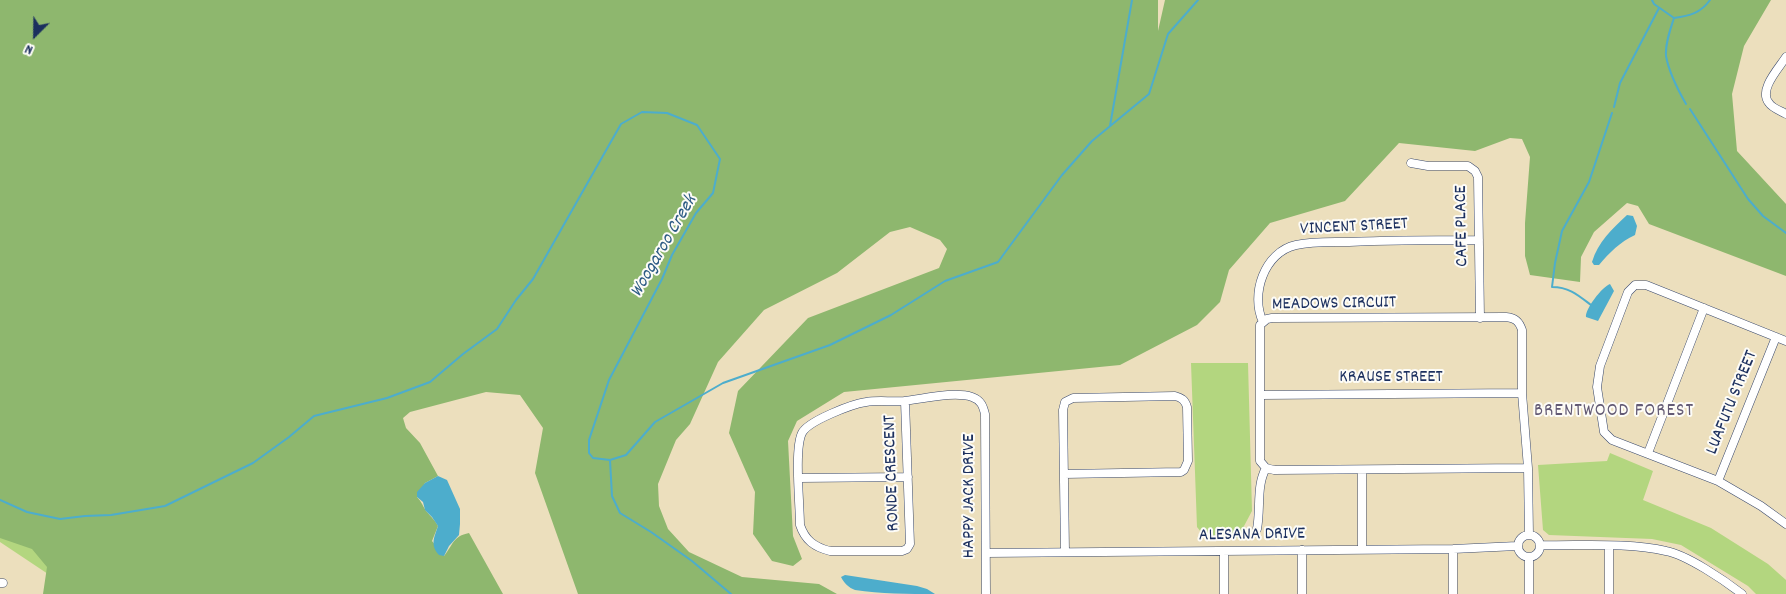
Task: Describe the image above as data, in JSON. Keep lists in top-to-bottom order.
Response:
{
  "streets": {
    "street": [
      "CAFE PLACE",
      "VINCENT STREET",
      "MEADOWS CIRCUIT",
      "KRAUSE STREET",
      "LUAFUTU STREET",
      "RONDE CRESCENT",
      "HAPPY JACK DRIVE",
      "ALESANA DRIVE"
    ]
  },
  "crossings": [
    ["CAFE PLACE", "VINCENT STREET"],
    ["CAFE PLACE", "MEADOWS CIRCUIT"],
    ["VINCENT STREET", "MEADOWS CIRCUIT"],
    ["MEADOWS CIRCUIT", "KRAUSE STREET"],
    ["MEADOWS CIRCUIT", "ALESANA DRIVE"],
    ["RONDE CRESCENT", "HAPPY JACK DRIVE"],
    ["HAPPY JACK DRIVE", "ALESANA DRIVE"]
  ],
  "districts": ["BRENTWOOD FOREST"],
  "water": ["Woogaroo Creek"],
  "north": "bottom left"
}
